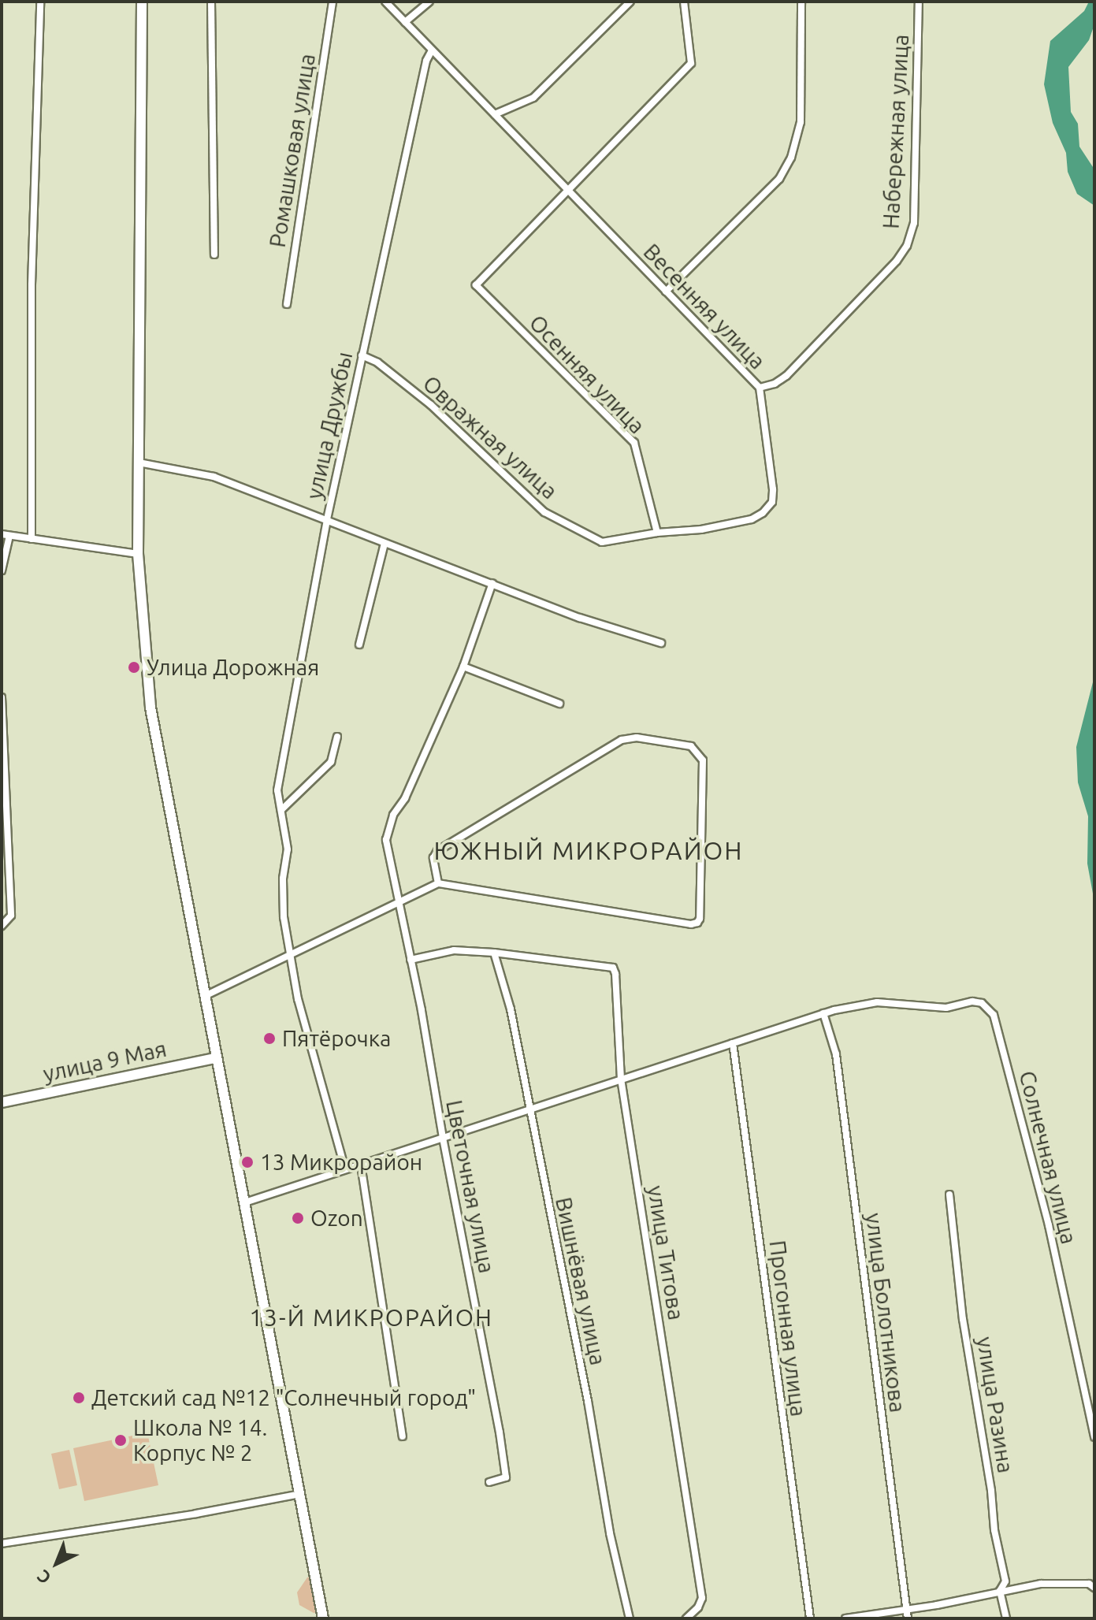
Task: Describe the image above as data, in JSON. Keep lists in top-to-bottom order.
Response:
{
  "streets": {
    "main road": ["улица 9 Мая"],
    "street": [
      "Набережная улица",
      "Ромашковая улица",
      "Весенняя улица",
      "Осенняя улица",
      "улица Дружбы",
      "Овражная улица",
      "Солнечная улица",
      "Цветочная улица",
      "улица Титова",
      "Вишнёвая улица",
      "улица Болотникова",
      "Прогонная улица",
      "улица Разина"
    ]
  },
  "crossings": [
    ["Набережная улица", "Весенняя улица"],
    ["Весенняя улица", "Осенняя улица"],
    ["Весенняя улица", "улица Дружбы"],
    ["Весенняя улица", "Овражная улица"],
    ["Осенняя улица", "Овражная улица"],
    ["улица Дружбы", "Овражная улица"],
    ["Солнечная улица", "улица Болотникова"],
    ["улица Титова", "Вишнёвая улица"]
  ],
  "districts": ["ЮЖНЫЙ МИКРОРАЙОН", "13-Й МИКРОРАЙОН"],
  "places": [
    "Улица Дорожная",
    "Пятёрочка",
    "13 Микрорайон",
    "Ozon",
    "Детский сад №12 \"Солнечный город\"",
    "Школа № 14. Корпус № 2"
  ],
  "north": "bottom left"
}
